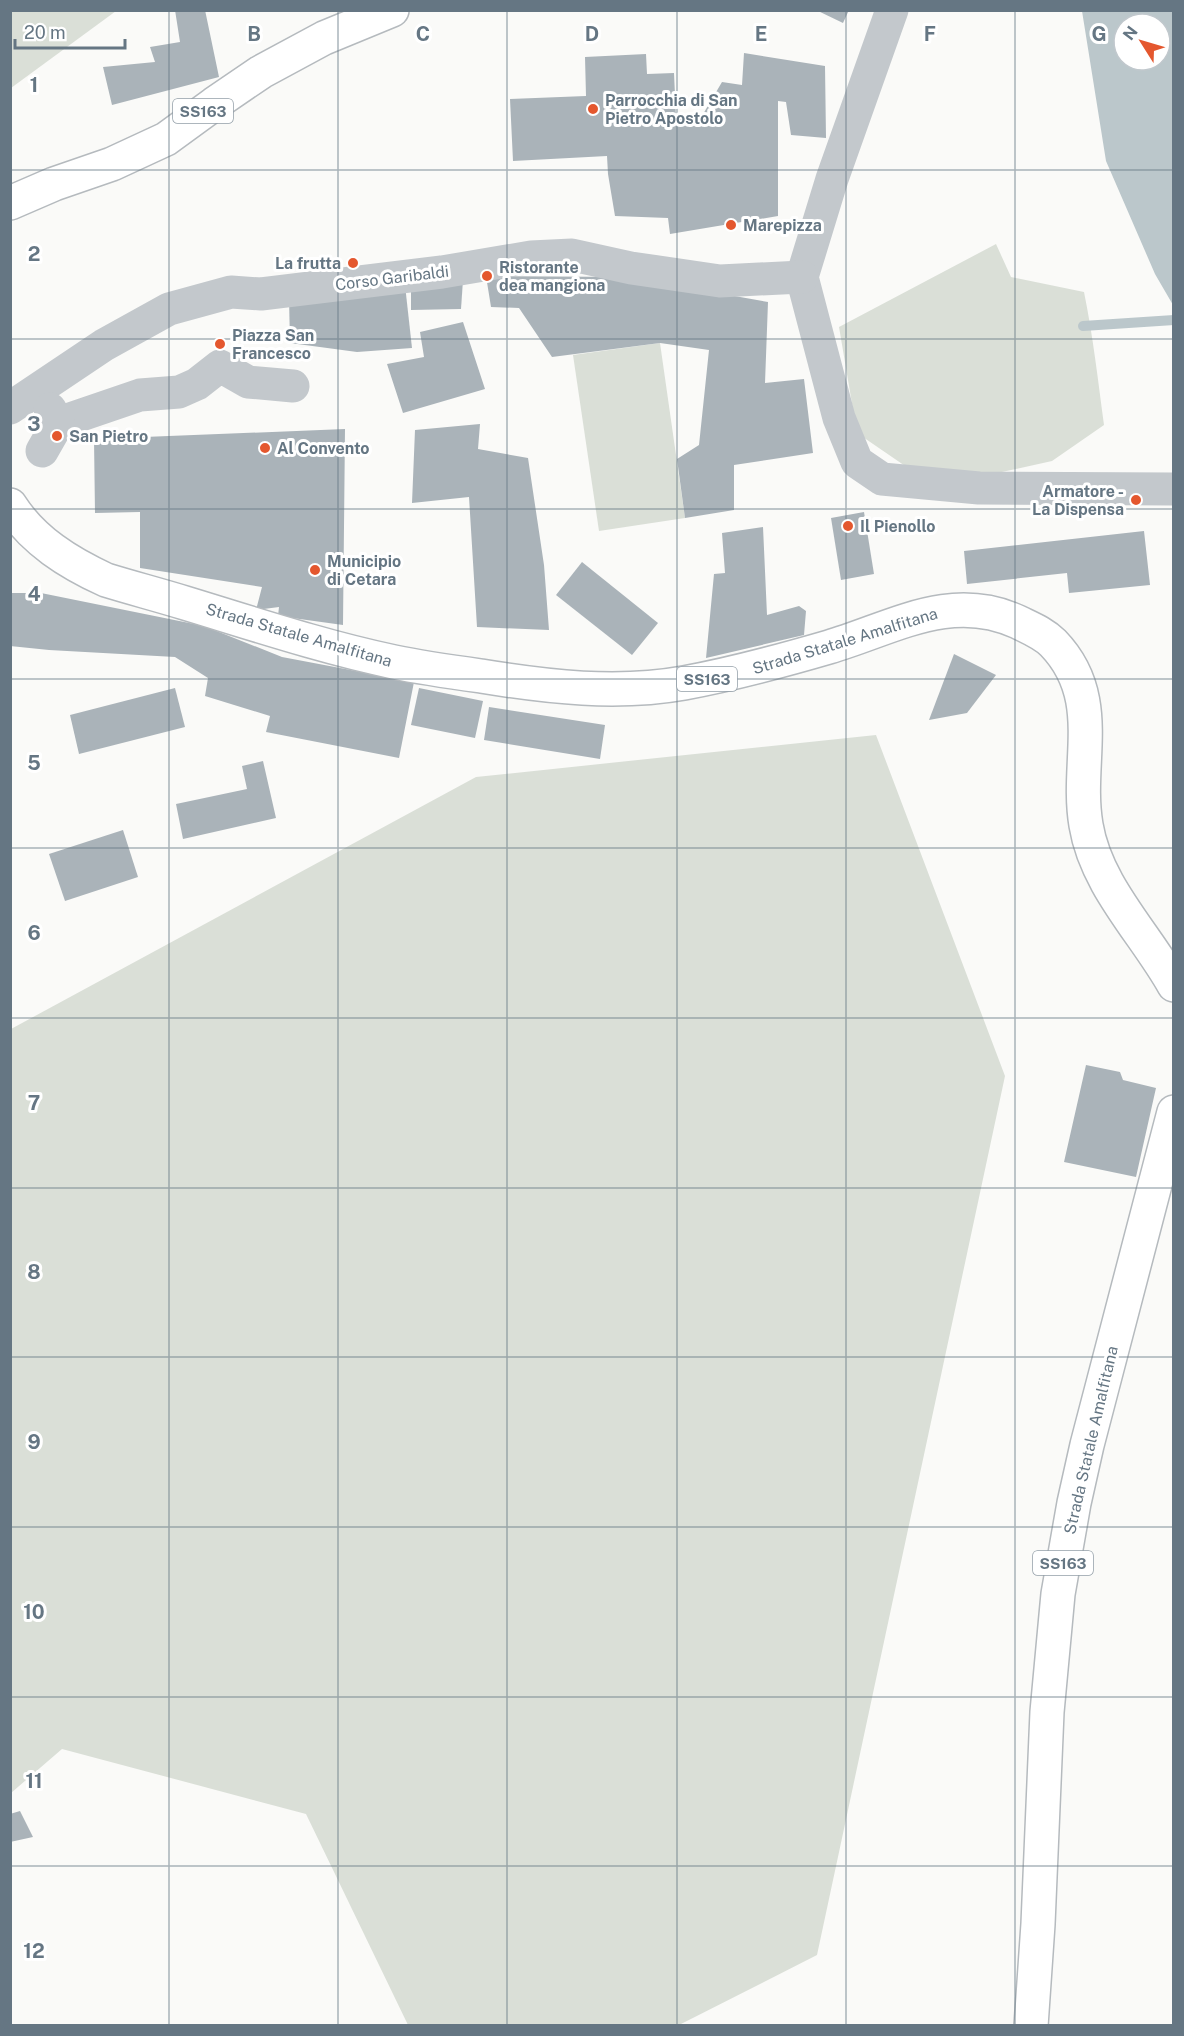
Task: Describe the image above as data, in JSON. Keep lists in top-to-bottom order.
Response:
{
  "streets": {
    "main road": ["SS163", "Strada Statale Amalfitana"],
    "street": ["Corso Garibaldi"]
  },
  "places": [
    "Parrocchia di San Pietro Apostolo",
    "Marepizza",
    "La frutta",
    "Ristorante dea mangiona",
    "Piazza San Francesco",
    "San Pietro",
    "Al Convento",
    "Armatore - La Dispensa",
    "Il Pienollo",
    "Municipio di Cetara"
  ],
  "scale_bar": "20 m",
  "north": "top left",
  "grid": {
    "columns": [
      "B",
      "C",
      "D",
      "E",
      "F",
      "G"
    ],
    "rows": [
      "1",
      "2",
      "3",
      "4",
      "5",
      "6",
      "7",
      "8",
      "9",
      "10",
      "11",
      "12"
    ]
  }
}
